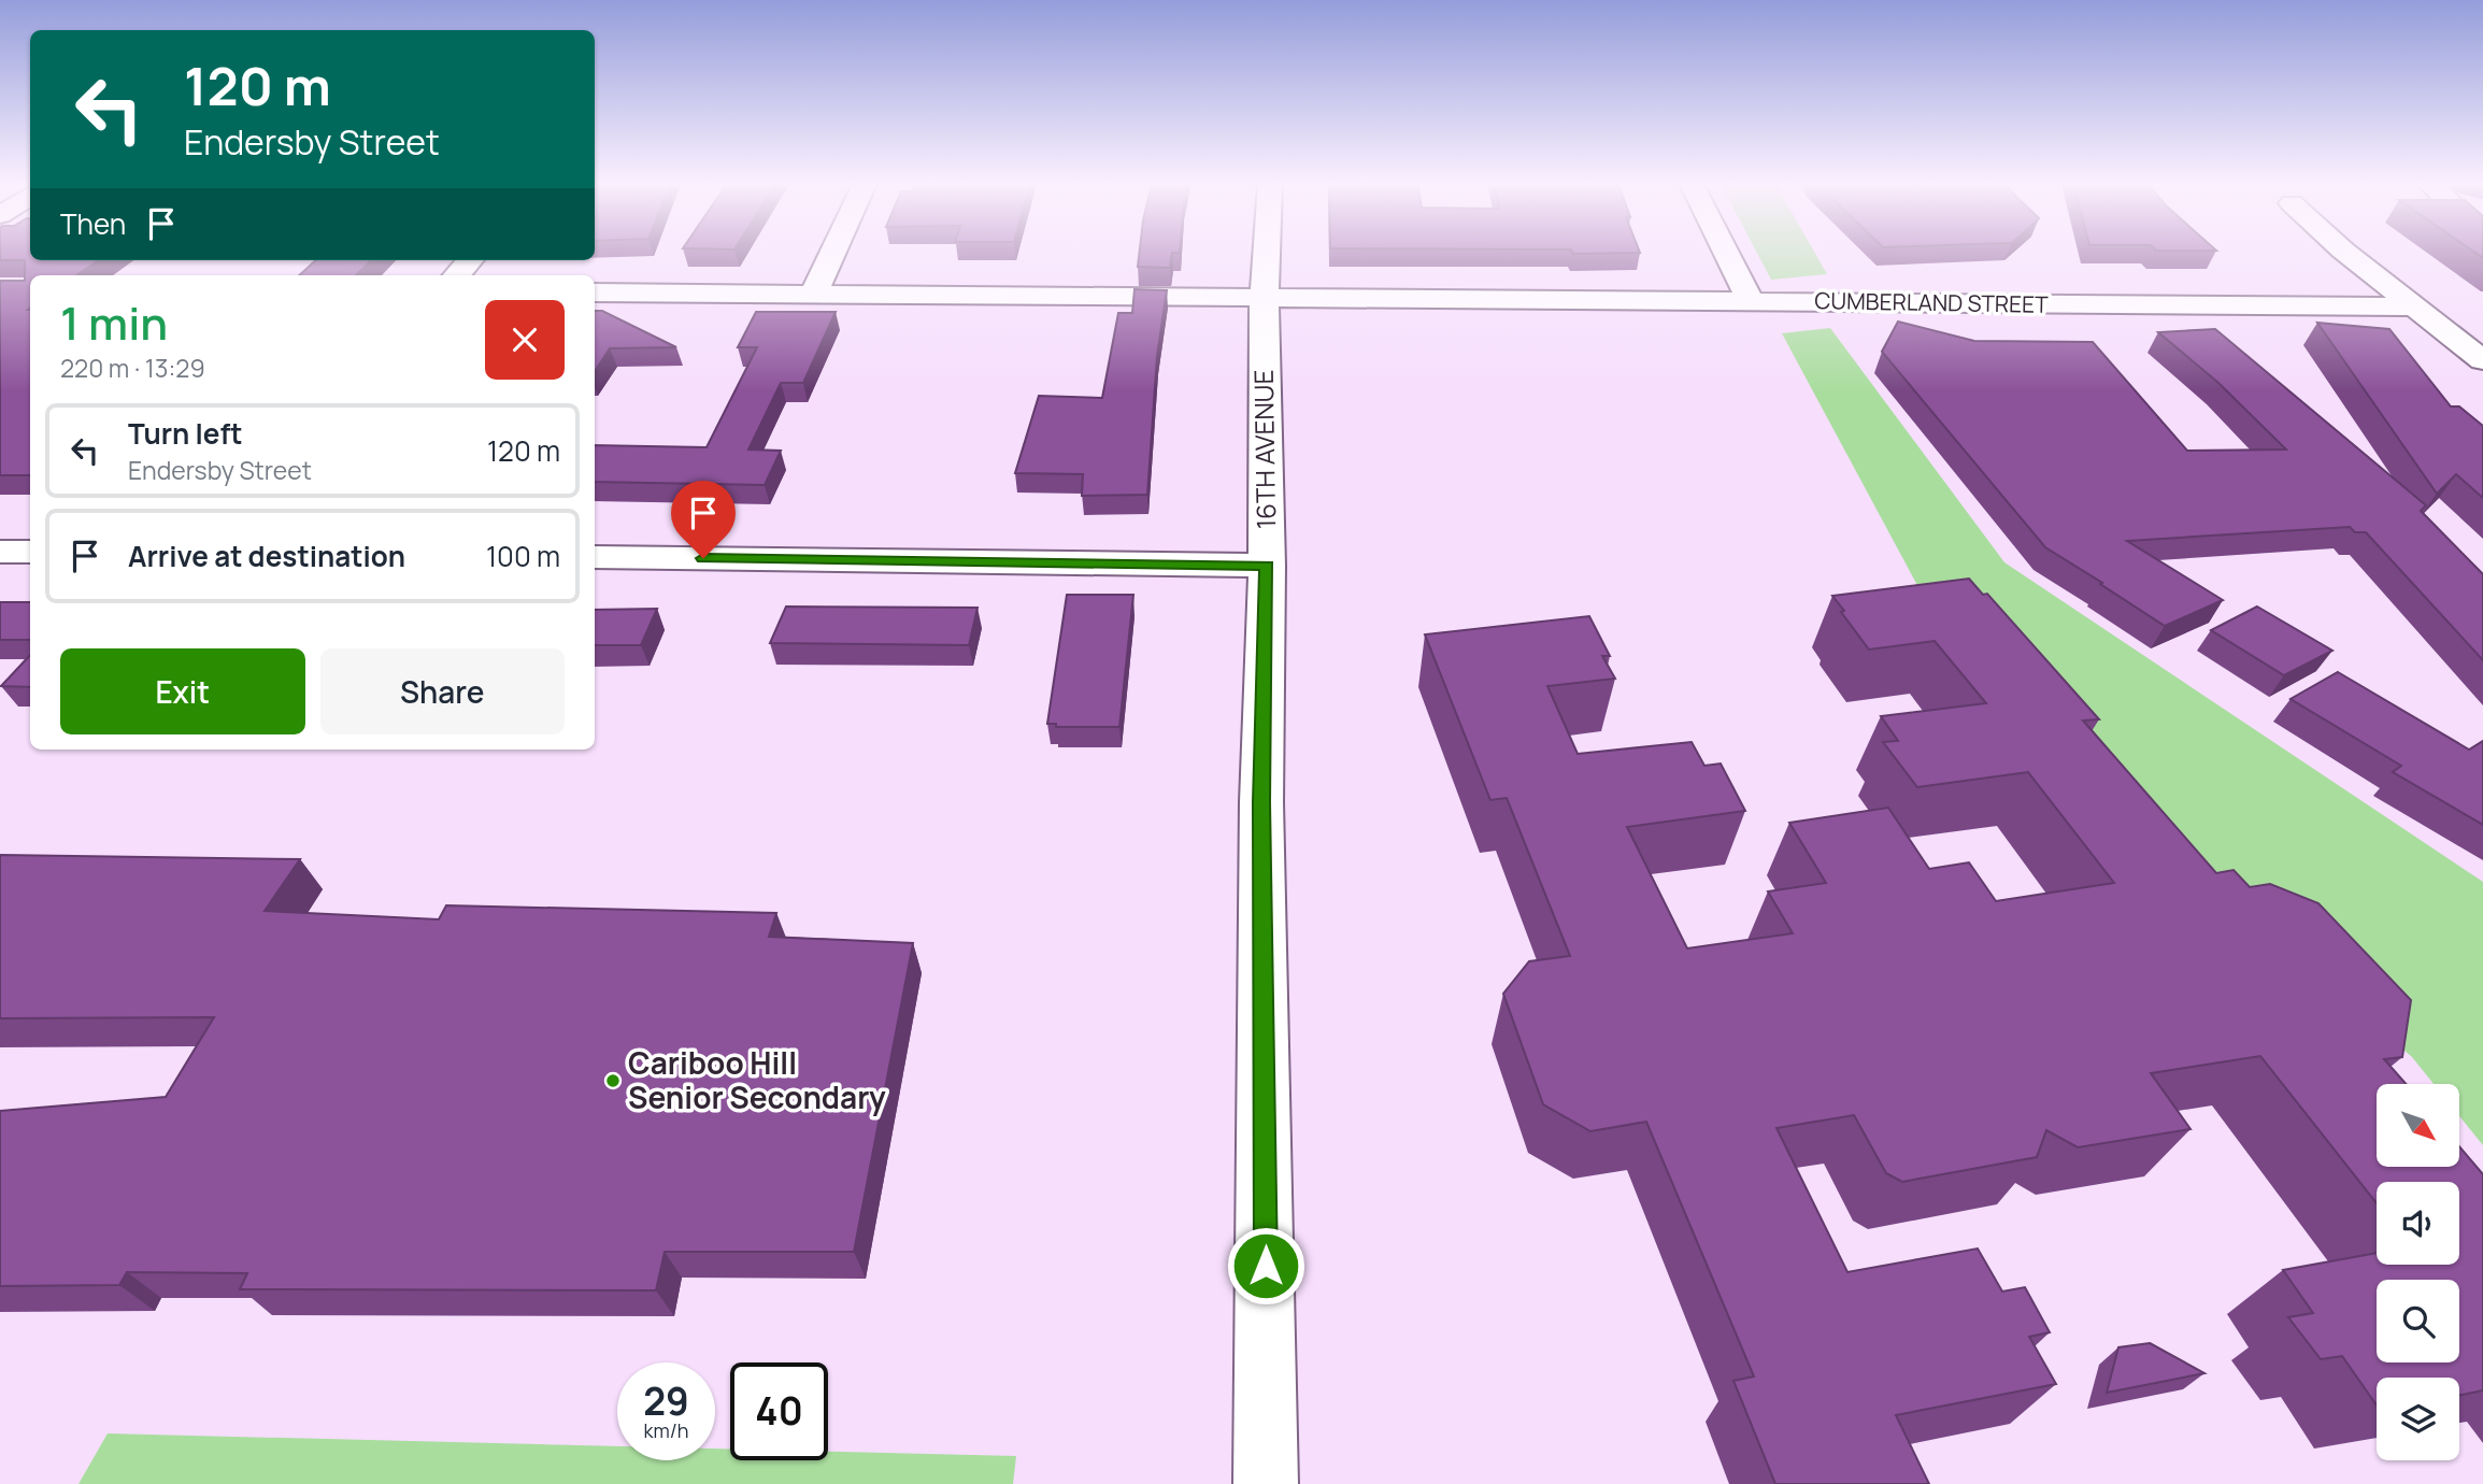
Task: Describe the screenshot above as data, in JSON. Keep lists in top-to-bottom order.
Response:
{
  "streets": {
    "street": ["CUMBERLAND STREET", "16TH AVENUE"]
  },
  "crossings": [
    ["CUMBERLAND STREET", "16TH AVENUE"]
  ],
  "places": ["Cariboo Hill Senior Secondary"],
  "north": "bottom right",
  "page": {
    "turn": ["120 m", "Endersby Street"],
    "then": "Then",
    "heading": ["1 min", "220 m · 13:29"],
    "list": [
      {
        "name": "Turn left",
        "note": "Endersby Street",
        "value": "120 m"
      },
      {
        "name": "Arrive at destination",
        "value": "100 m"
      }
    ],
    "buttons": ["Exit", "Share"],
    "speed": "29 km/h",
    "limit": "40"
  }
}
